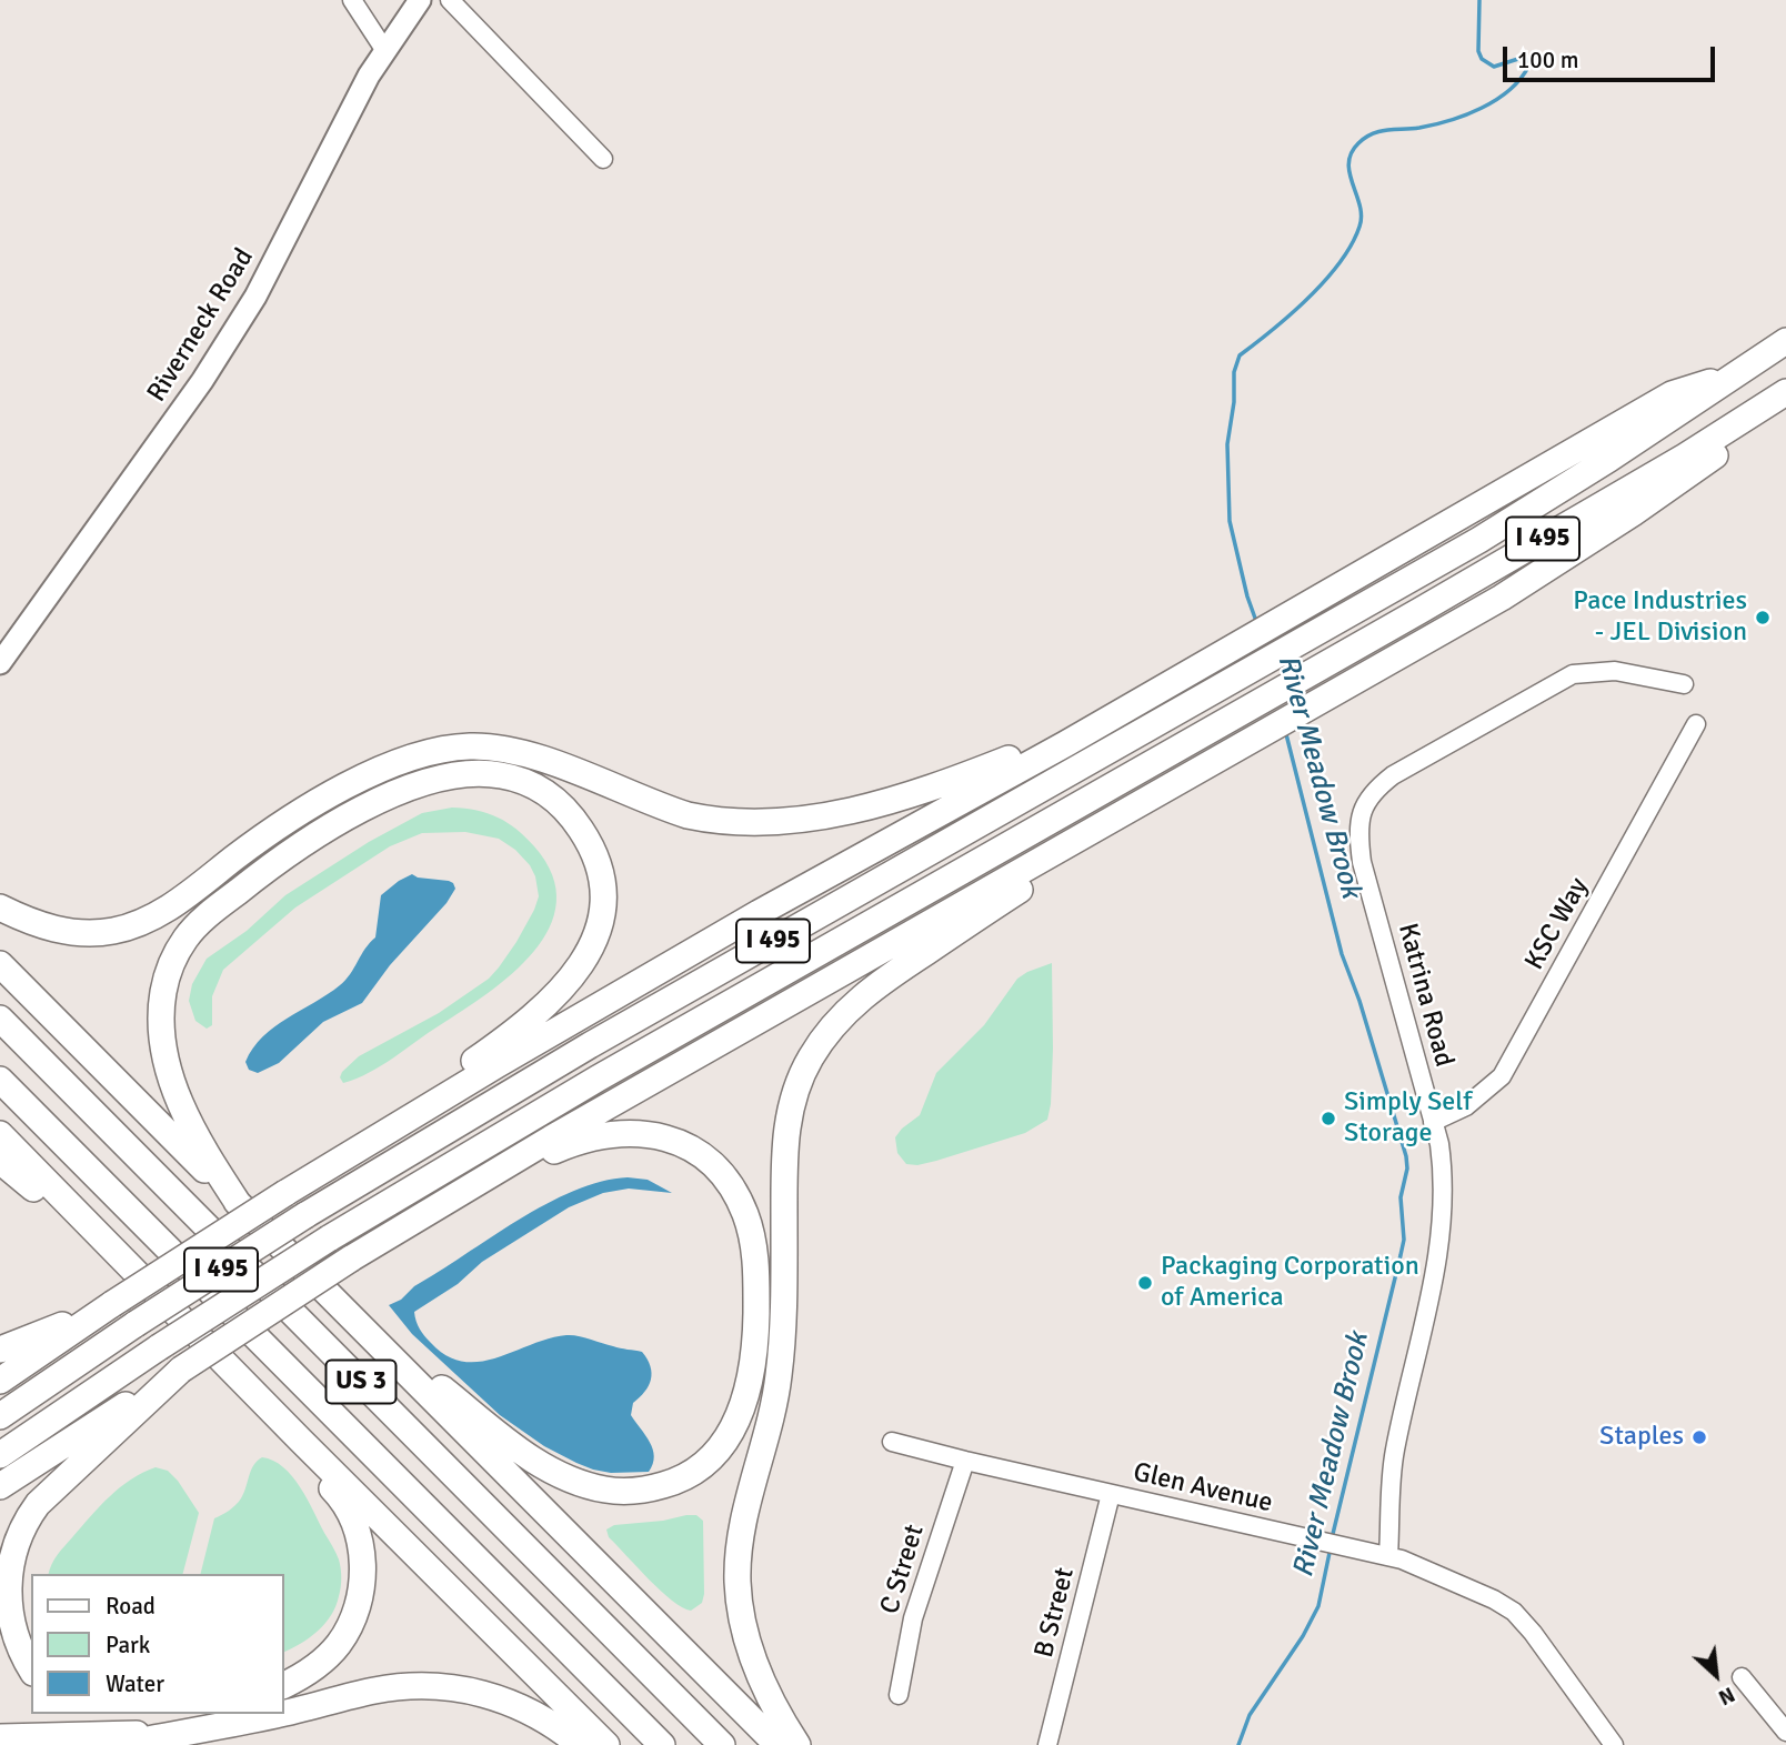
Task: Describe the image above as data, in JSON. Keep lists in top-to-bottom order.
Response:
{
  "streets": {
    "highway": ["I 495", "US 3"],
    "main road": ["Riverneck Road"],
    "street": [
      "KSC Way",
      "Katrina Road",
      "Glen Avenue",
      "C Street",
      "B Street"
    ]
  },
  "crossings": [
    ["KSC Way", "Katrina Road"],
    ["Katrina Road", "Glen Avenue"],
    ["Glen Avenue", "C Street"],
    ["Glen Avenue", "B Street"]
  ],
  "water": ["River Meadow Brook"],
  "places": [
    "Pace Industries - JEL Division",
    "Simply Self Storage",
    "Packaging Corporation of America",
    "Staples"
  ],
  "legend": ["Road", "Park", "Water"],
  "scale_bar": "100 m",
  "north": "bottom right"
}
